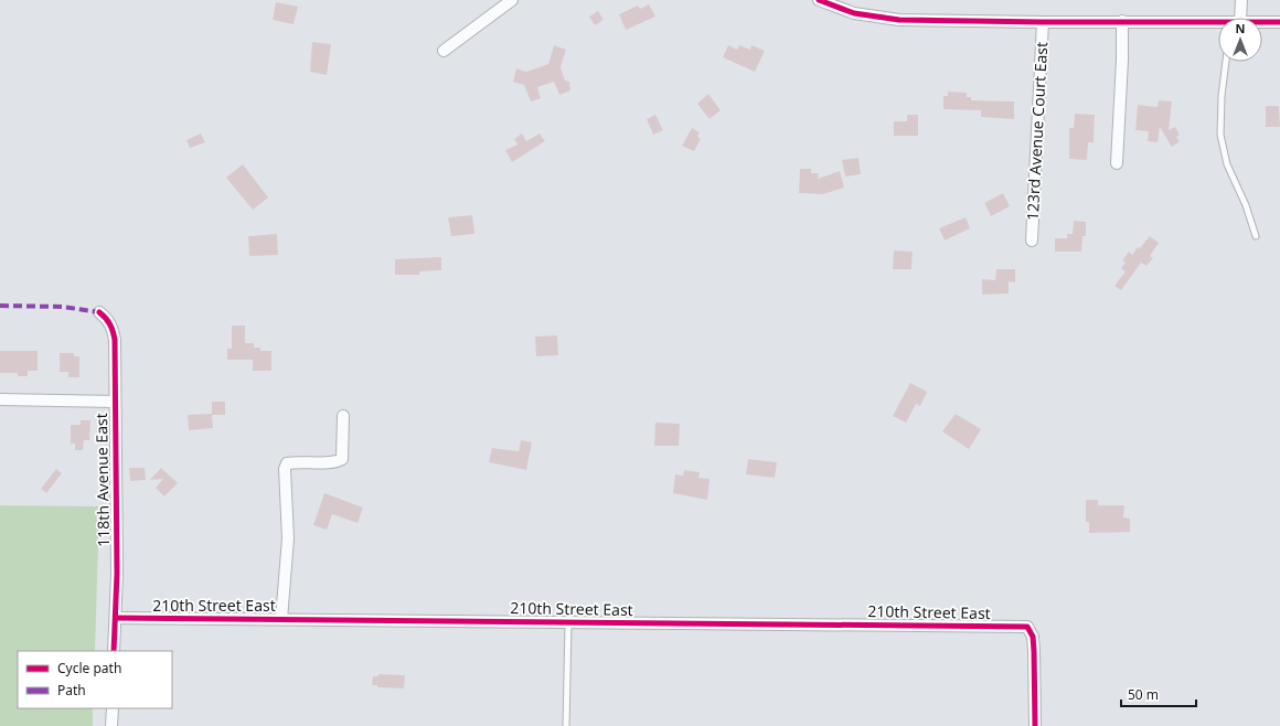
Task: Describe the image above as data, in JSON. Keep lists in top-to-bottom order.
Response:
{
  "streets": {
    "street": ["123rd Avenue Court East", "118th Avenue East", "210th Street East"]
  },
  "crossings": [
    ["118th Avenue East", "210th Street East"]
  ],
  "legend": ["Cycle path", "Path"],
  "scale_bar": "50 m",
  "north": "top"
}
